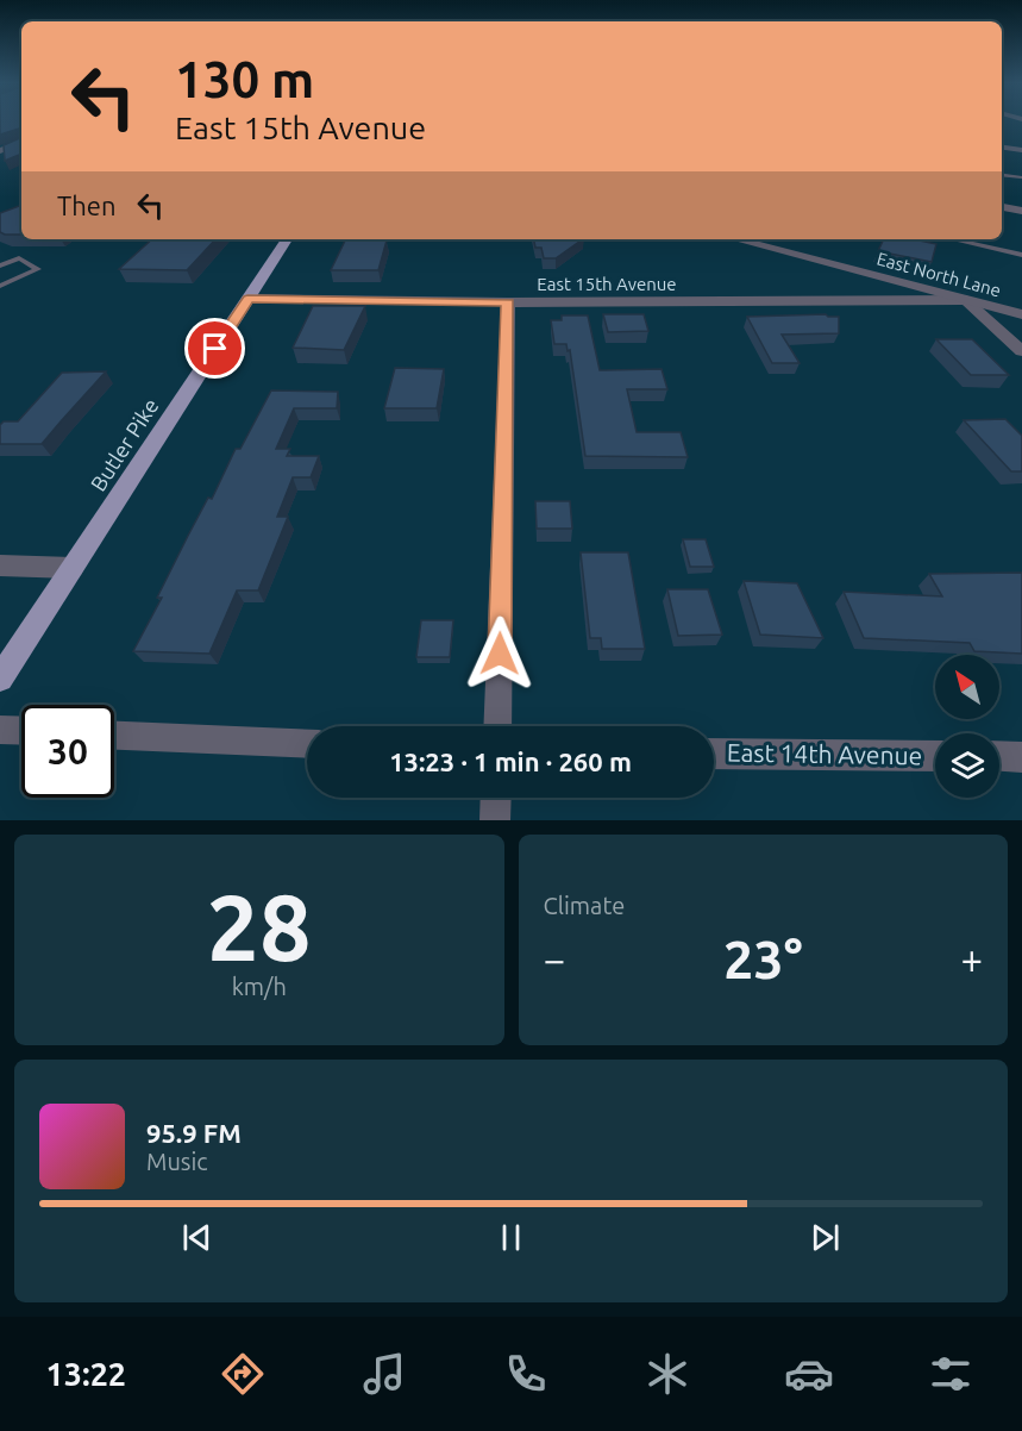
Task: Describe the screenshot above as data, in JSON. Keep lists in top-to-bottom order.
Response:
{
  "streets": {
    "main road": ["Butler Pike"],
    "street": ["East North Lane", "East 15th Avenue", "East 14th Avenue"]
  },
  "crossings": [
    ["East North Lane", "East 15th Avenue"],
    ["East 15th Avenue", "Butler Pike"]
  ],
  "north": "top left",
  "page": {
    "turn": ["130 m", "East 15th Avenue"],
    "then": "Then",
    "limit": "30",
    "trip": "13:23 · 1 min · 260 m",
    "tile": [
      ["28", "km/h"],
      "Climate"
    ],
    "heat": ["−", "23°", "+"],
    "song": ["95.9 FM", "Music"],
    "tabs": "13:22"
  }
}
